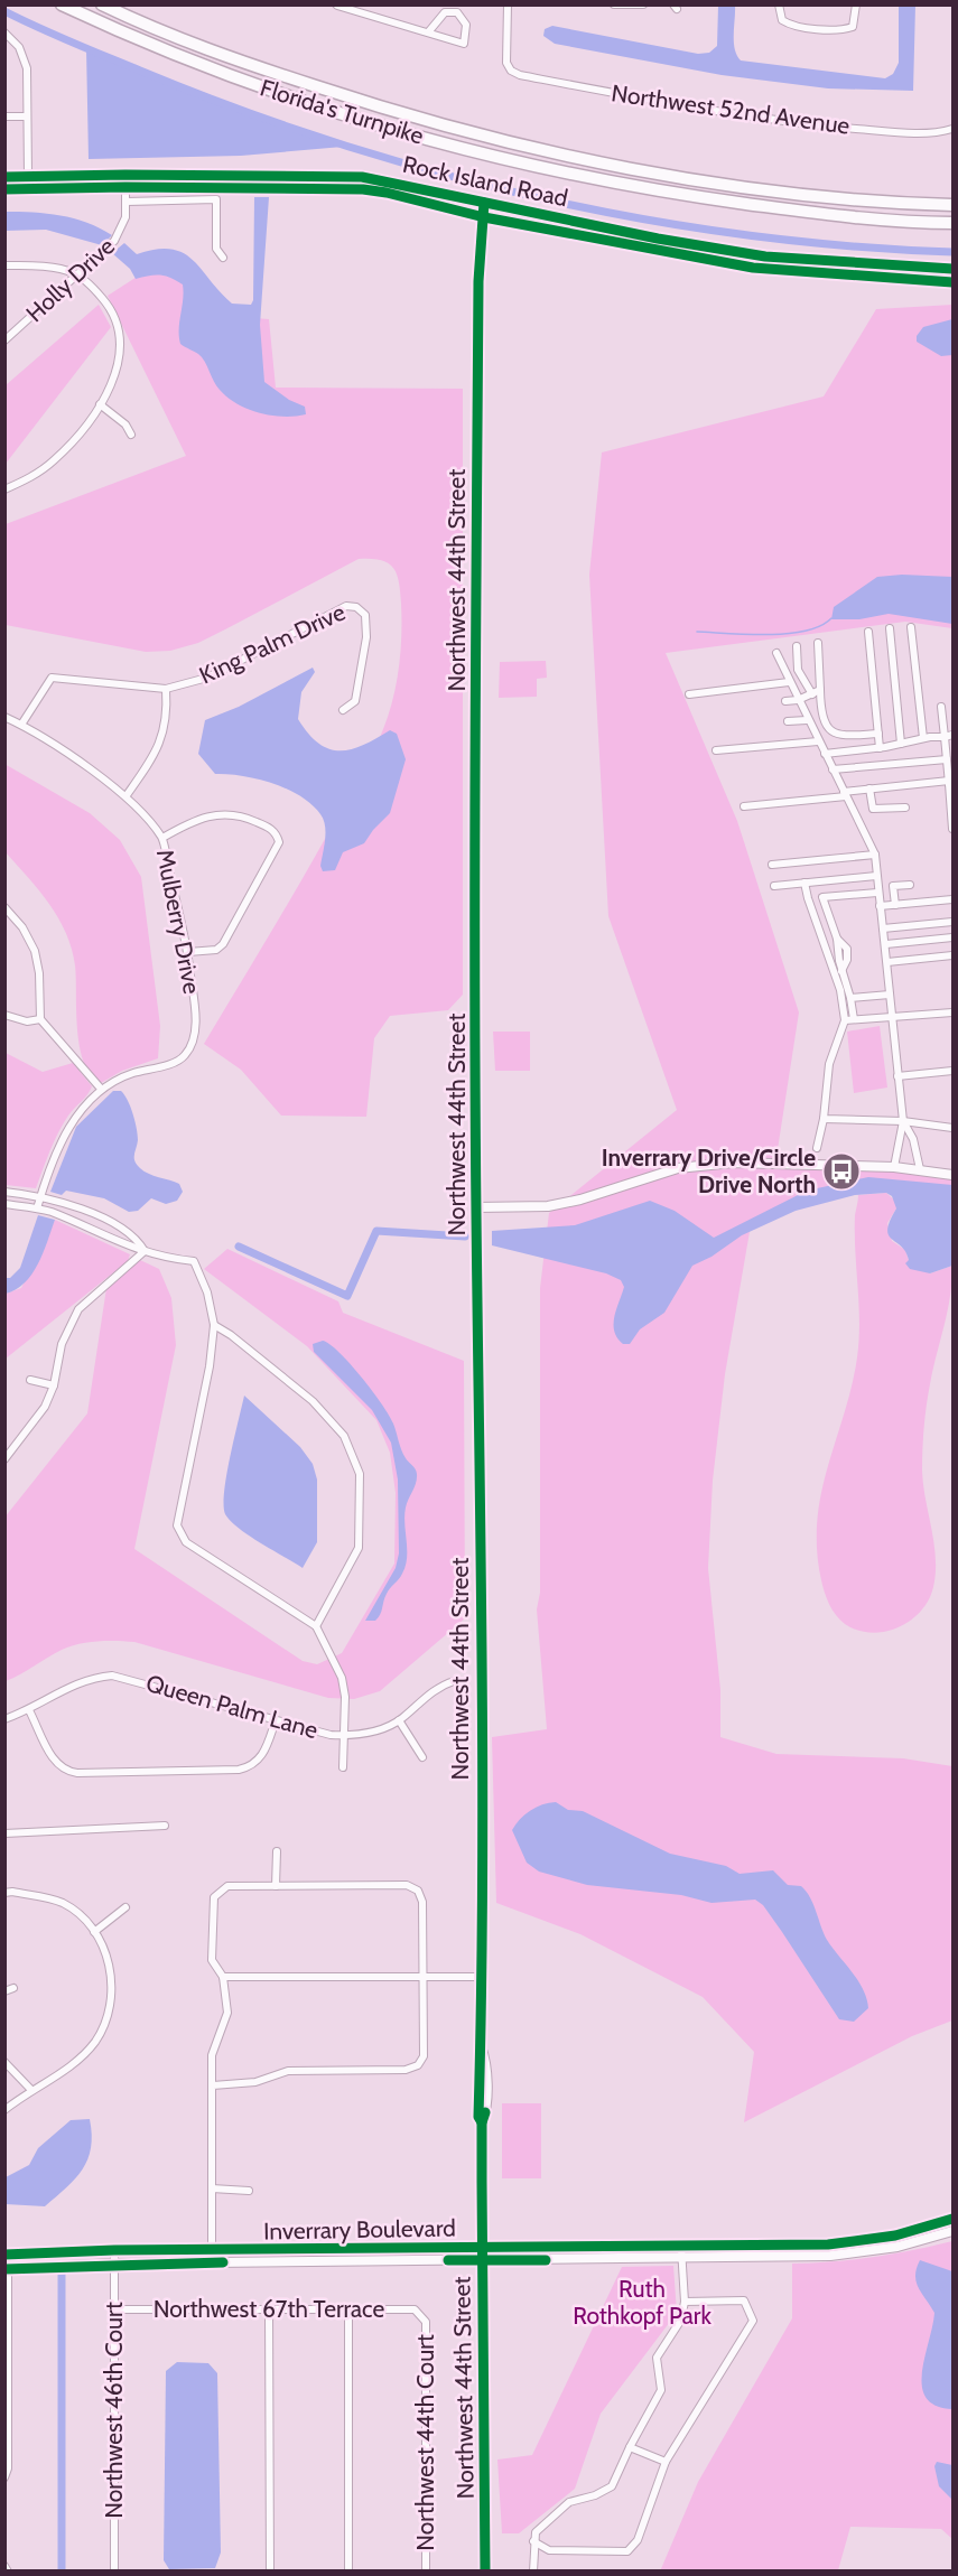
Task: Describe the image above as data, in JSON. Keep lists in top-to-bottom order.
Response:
{
  "streets": {
    "highway": ["Florida's Turnpike"],
    "street": [
      "Northwest 52nd Avenue",
      "Rock Island Road",
      "Holly Drive",
      "Northwest 44th Street",
      "King Palm Drive",
      "Mulberry Drive",
      "Queen Palm Lane",
      "Inverrary Boulevard",
      "Northwest 67th Terrace",
      "Northwest 46th Court",
      "Northwest 44th Court"
    ]
  },
  "crossings": [
    ["Rock Island Road", "Holly Drive"],
    ["Rock Island Road", "Northwest 44th Street"],
    ["Northwest 44th Street", "Inverrary Boulevard"],
    ["King Palm Drive", "Mulberry Drive"],
    ["Inverrary Boulevard", "Northwest 46th Court"],
    ["Northwest 67th Terrace", "Northwest 46th Court"],
    ["Northwest 67th Terrace", "Northwest 44th Court"]
  ],
  "parks": ["Ruth Rothkopf Park"],
  "places": {
    "bus stop": ["Inverrary Drive/Circle Drive North"]
  }
}
